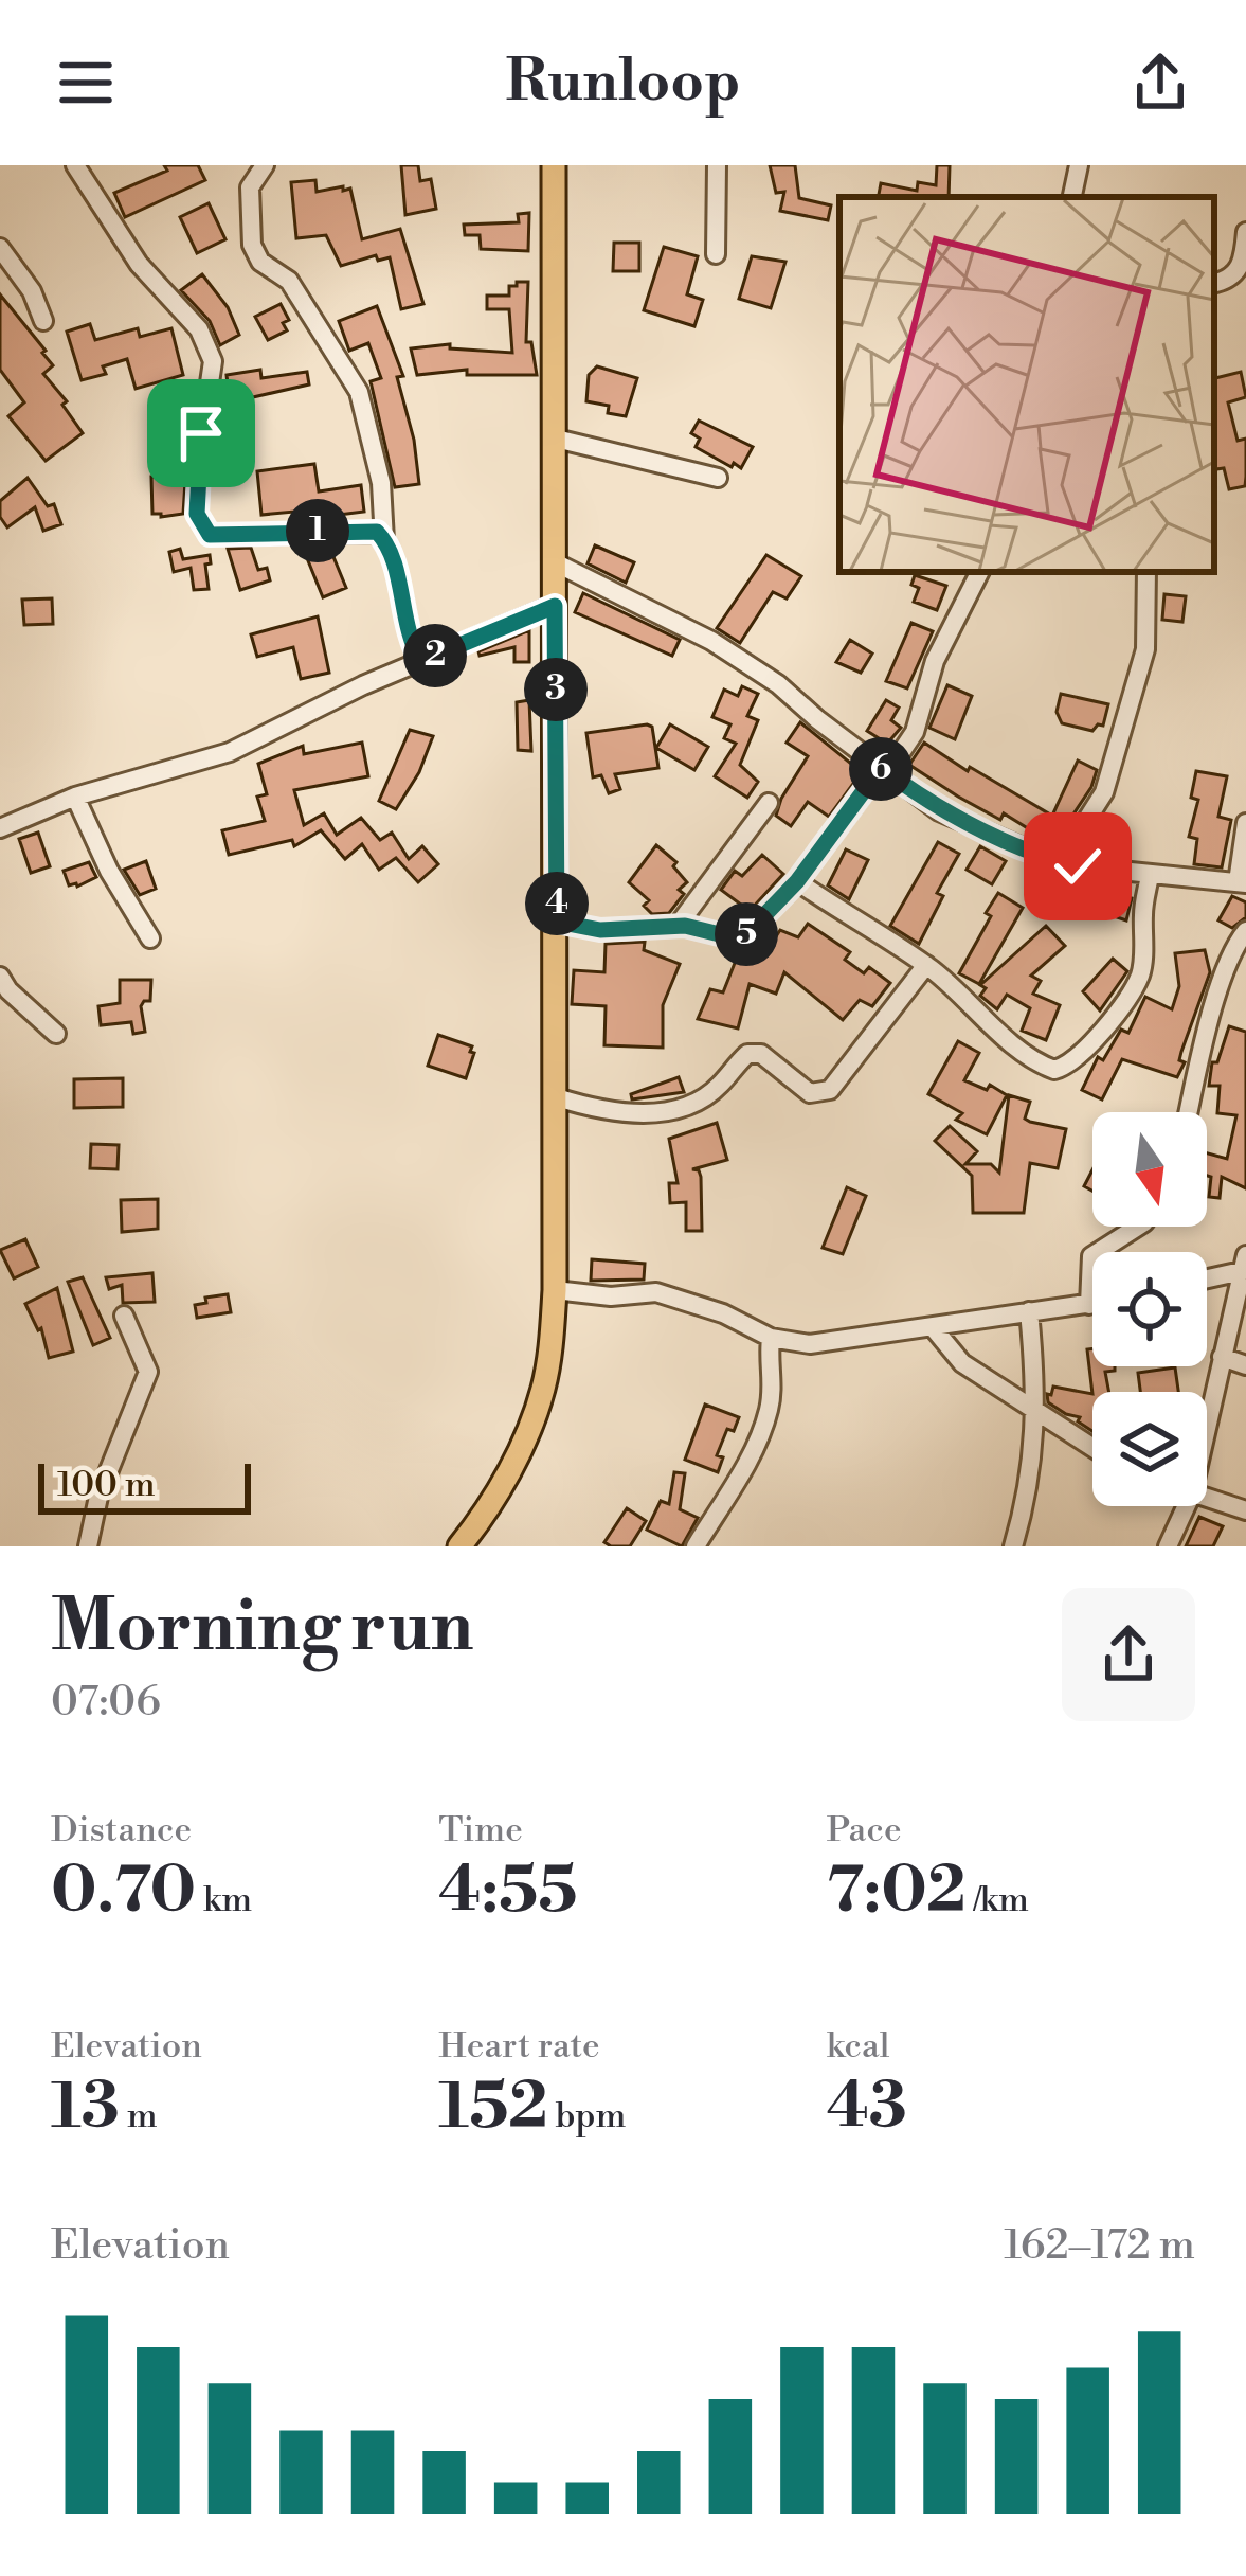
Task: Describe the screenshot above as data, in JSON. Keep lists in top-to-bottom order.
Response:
{
  "scale_bar": "100 m",
  "north": "bottom",
  "page": {
    "header": "Runloop",
    "pins": [
      "1",
      "2",
      "3",
      "6",
      "4",
      "5"
    ],
    "scale": "100 m",
    "heading": ["Morning run", "07:06"],
    "stats": [
      ["Distance", "0.70 km"],
      ["Time", "4:55"],
      ["Pace", "7:02 /km"],
      ["Elevation", "13 m"],
      ["Heart rate", "152 bpm"],
      ["kcal", "43"]
    ],
    "chart": ["Elevation", "162–172 m"]
  }
}
